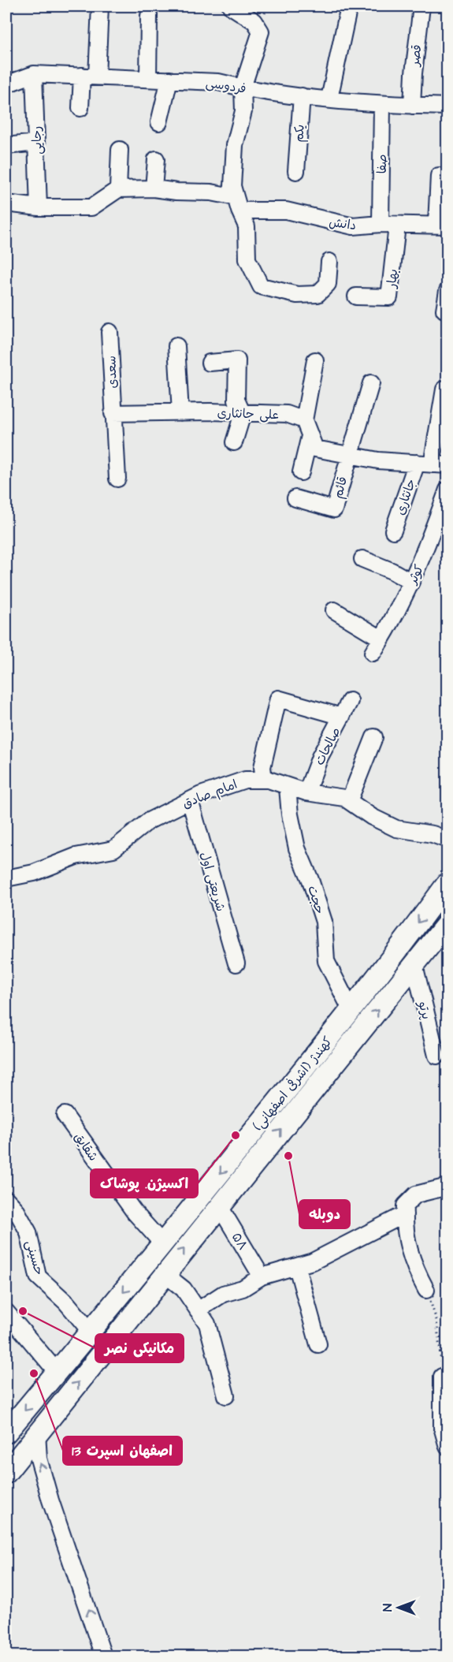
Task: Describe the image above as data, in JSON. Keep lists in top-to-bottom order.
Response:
{
  "streets": {
    "main road": ["کهندژ (اشرفی اصفهانی)"],
    "street": [
      "قصر",
      "فردوسی",
      "یکم",
      "رجایی",
      "صفا",
      "دانش",
      "بهار",
      "سعدی",
      "علی جانثاری",
      "قائم",
      "جانثاری",
      "کوثر",
      "صالحات",
      "امام صادق",
      "شریعتی اول",
      "حجت",
      "پرتو",
      "شقایق",
      "۵۸",
      "حسینی"
    ]
  },
  "crossings": [
    ["قصر", "فردوسی"],
    ["فردوسی", "یکم"],
    ["فردوسی", "رجایی"],
    ["فردوسی", "صفا"],
    ["صفا", "دانش"],
    ["دانش", "بهار"],
    ["سعدی", "علی جانثاری"],
    ["صالحات", "امام صادق"],
    ["امام صادق", "شریعتی اول"],
    ["امام صادق", "حجت"],
    ["حجت", "کهندژ (اشرفی اصفهانی)"],
    ["پرتو", "کهندژ (اشرفی اصفهانی)"],
    ["کهندژ (اشرفی اصفهانی)", "شقایق"],
    ["کهندژ (اشرفی اصفهانی)", "۵۸"],
    ["کهندژ (اشرفی اصفهانی)", "حسینی"]
  ],
  "places": [
    "اکسیژن. پوشاک",
    "دوبله",
    "مکانیکی نصر",
    "اصفهان اسپرت 13"
  ],
  "north": "left"
}
